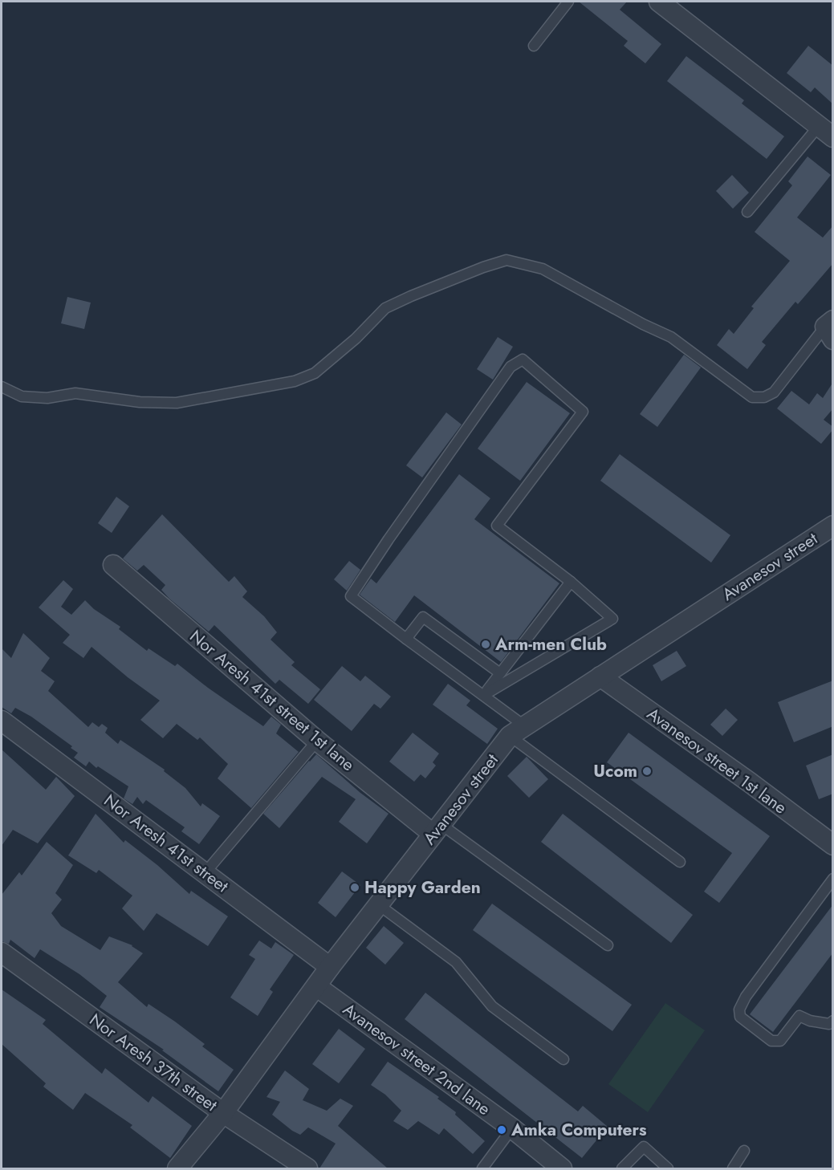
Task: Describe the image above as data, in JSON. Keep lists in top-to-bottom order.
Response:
{
  "streets": {
    "street": [
      "Avanesov street",
      "Nor Aresh 41st street 1st lane",
      "Avanesov street 1st lane",
      "Nor Aresh 41st street",
      "Avanesov street 2nd lane",
      "Nor Aresh 37th street"
    ]
  },
  "crossings": [
    ["Avanesov street", "Nor Aresh 41st street 1st lane"],
    ["Avanesov street", "Avanesov street 1st lane"],
    ["Avanesov street", "Nor Aresh 41st street"],
    ["Avanesov street", "Avanesov street 2nd lane"],
    ["Avanesov street", "Nor Aresh 37th street"]
  ],
  "places": [
    "Arm-men Club",
    "Ucom",
    "Happy Garden",
    "Amka Computers"
  ]
}
